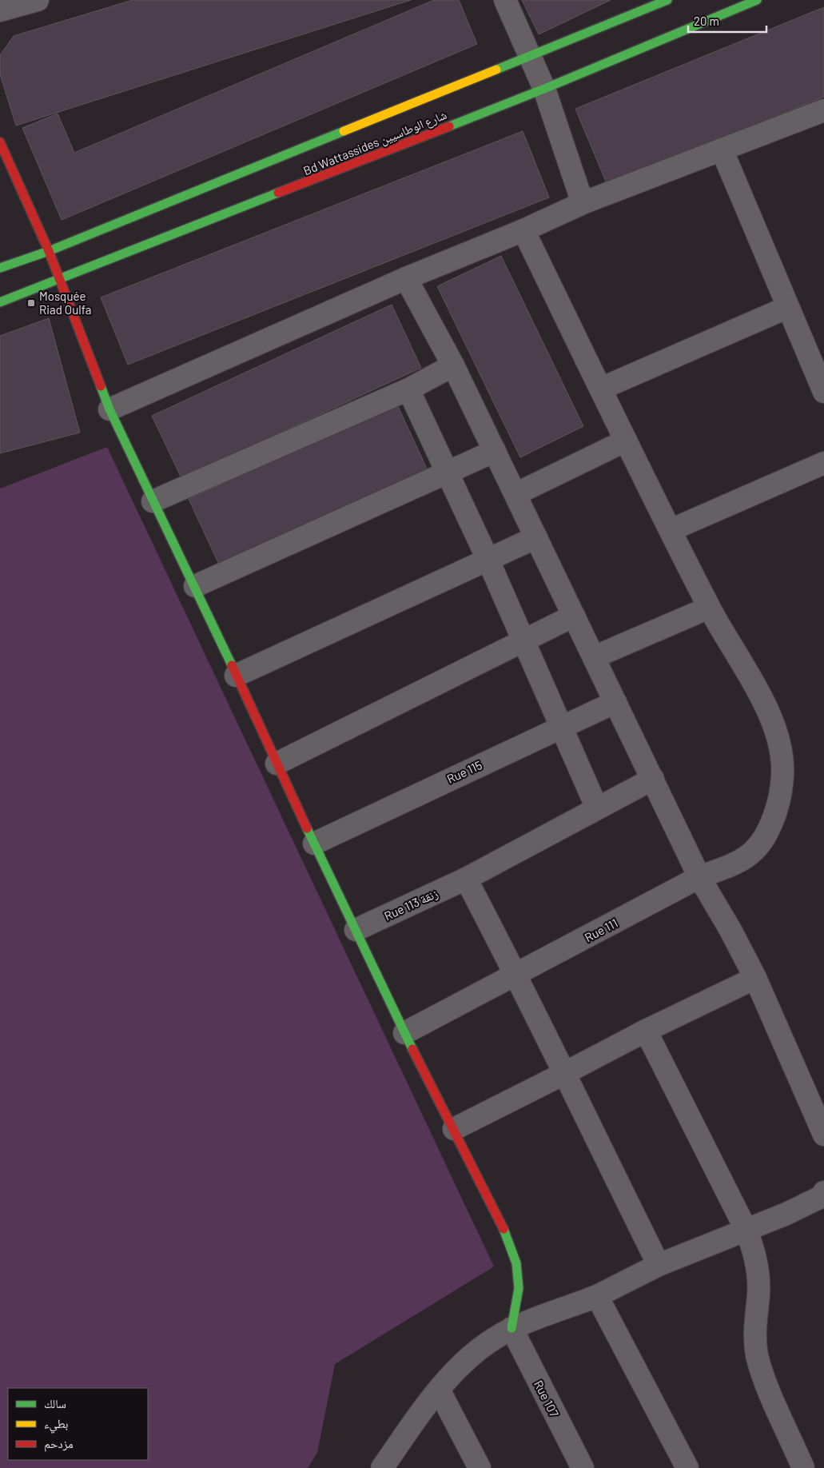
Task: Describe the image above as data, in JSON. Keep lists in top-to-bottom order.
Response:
{
  "streets": {
    "street": [
      "Bd Wattassides شارع الوطاسيين",
      "Rue 115",
      "Rue 113 زنقة",
      "Rue 111",
      "Rue 107"
    ]
  },
  "places": {
    "transit": ["Mosquée Riad Oulfa"]
  },
  "legend": ["سالك", "بطيء", "مزدحم"],
  "scale_bar": "20 m"
}
